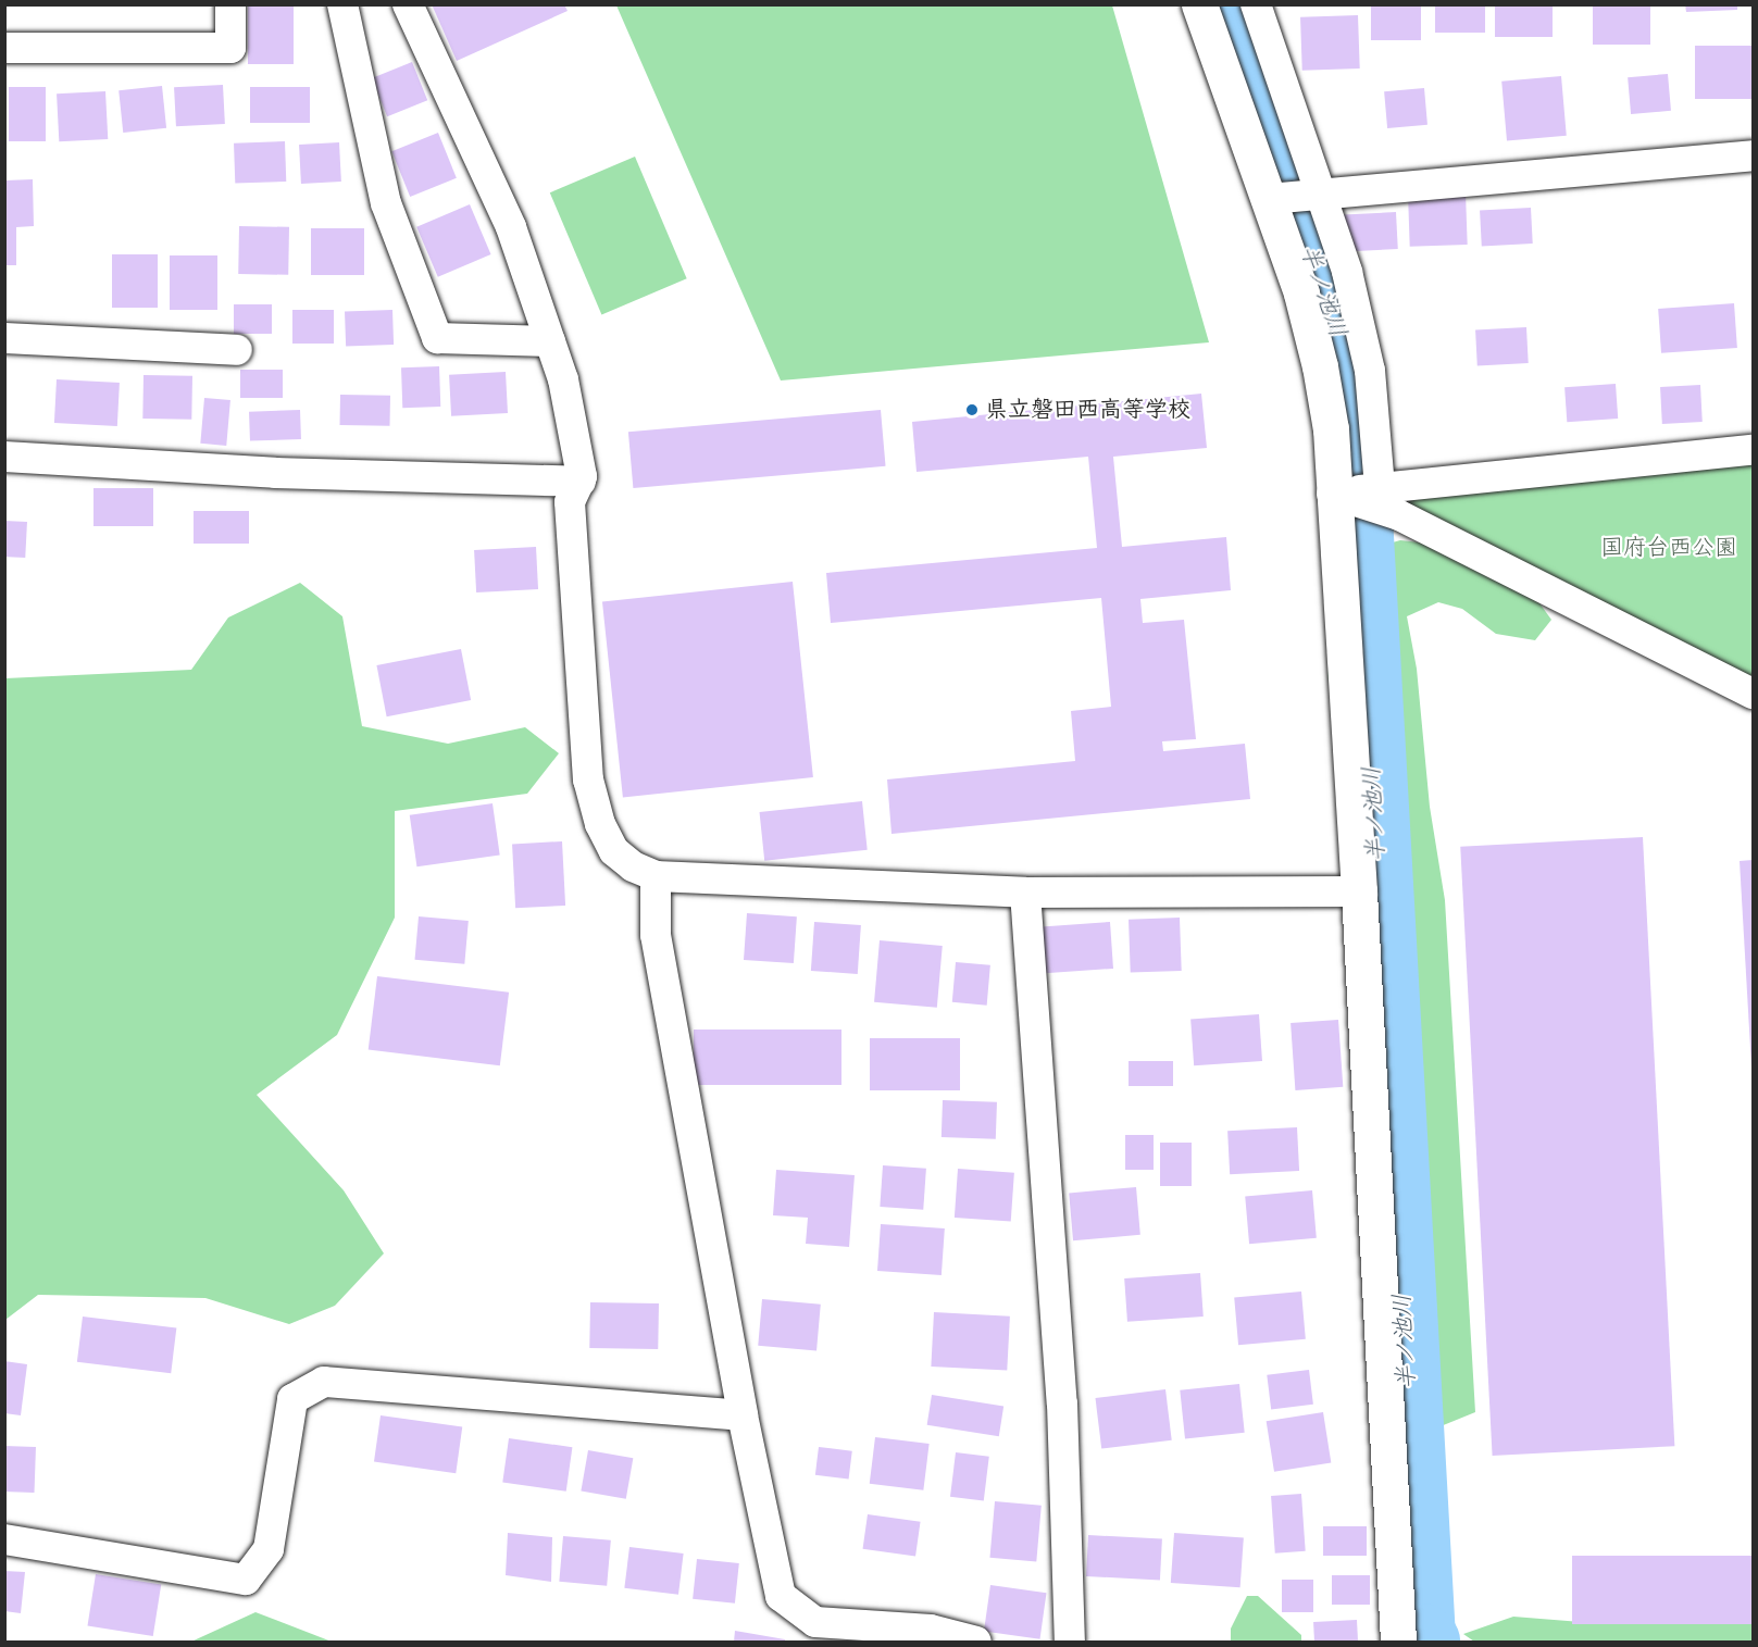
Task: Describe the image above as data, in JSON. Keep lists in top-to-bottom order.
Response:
{
  "water": ["半ノ池川"],
  "parks": ["国府台西公園"],
  "places": ["県立磐田西高等学校"]
}
